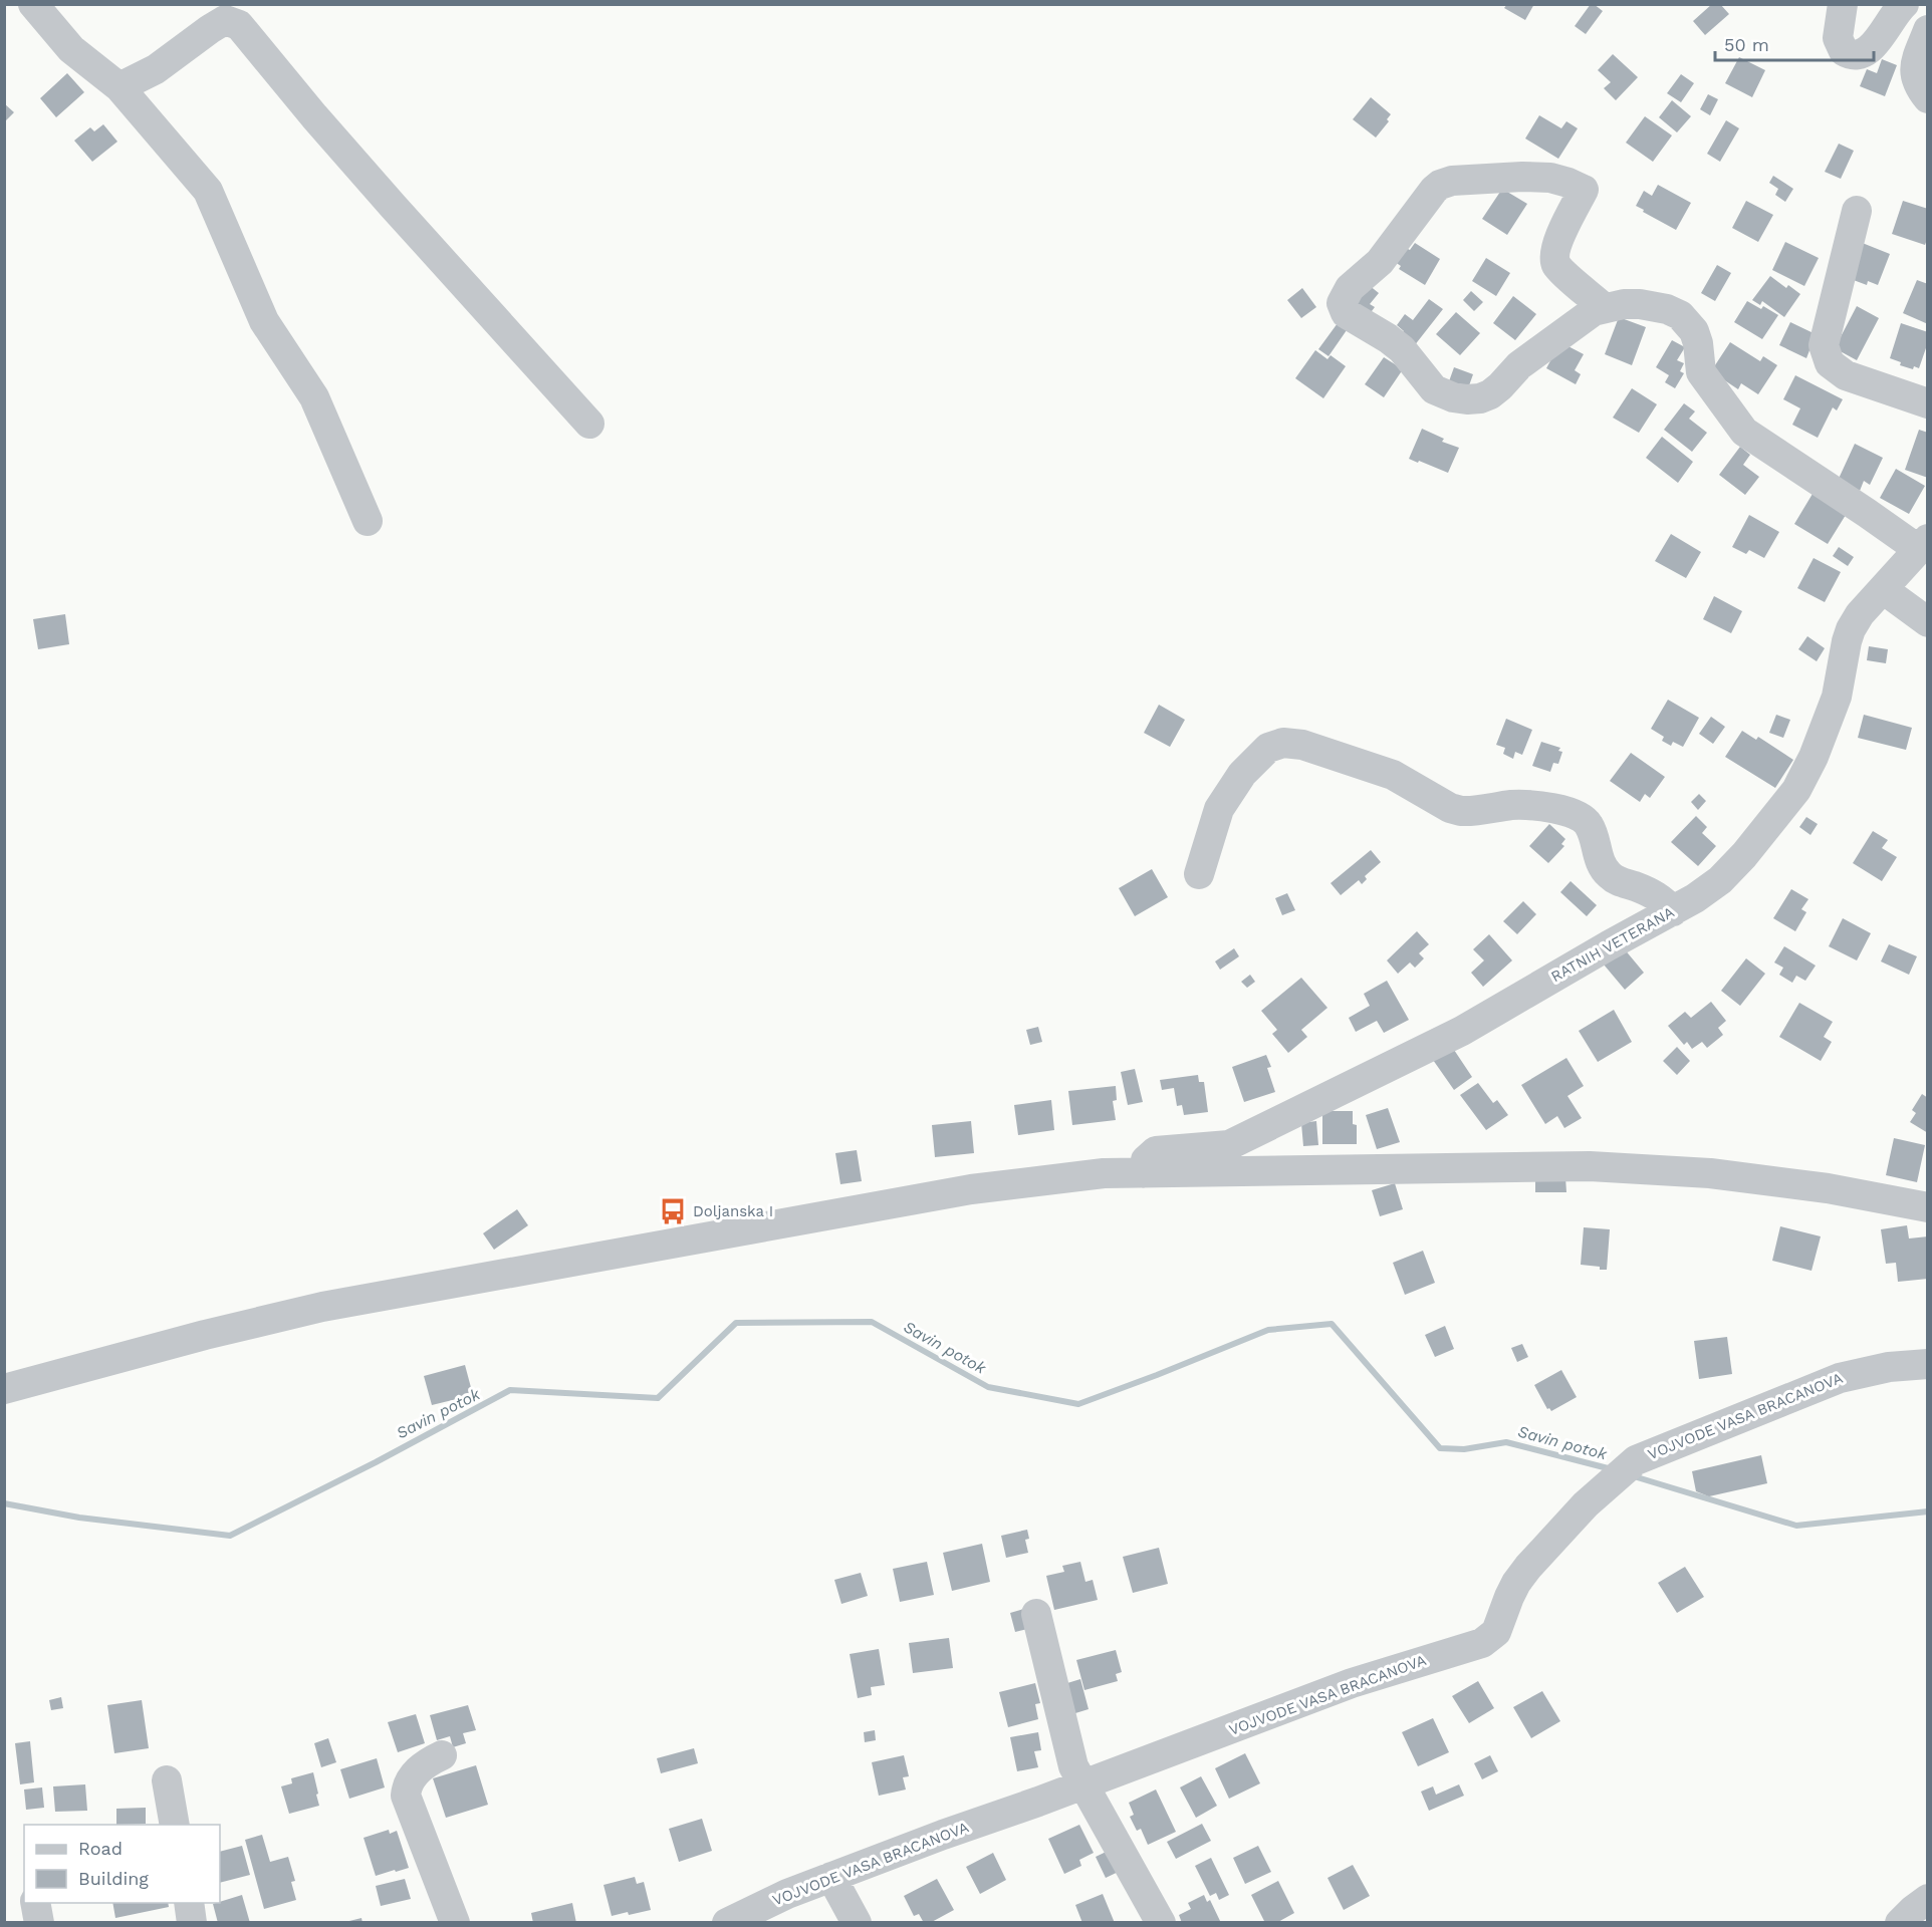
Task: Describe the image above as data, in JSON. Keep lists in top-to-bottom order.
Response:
{
  "streets": {
    "street": ["RATNIH VETERANA", "VOJVODE VASA BRACANOVA"]
  },
  "water": ["Savin potok"],
  "places": {
    "bus stop": ["Doljanska I"]
  },
  "legend": ["Road", "Building"],
  "scale_bar": "50 m"
}
